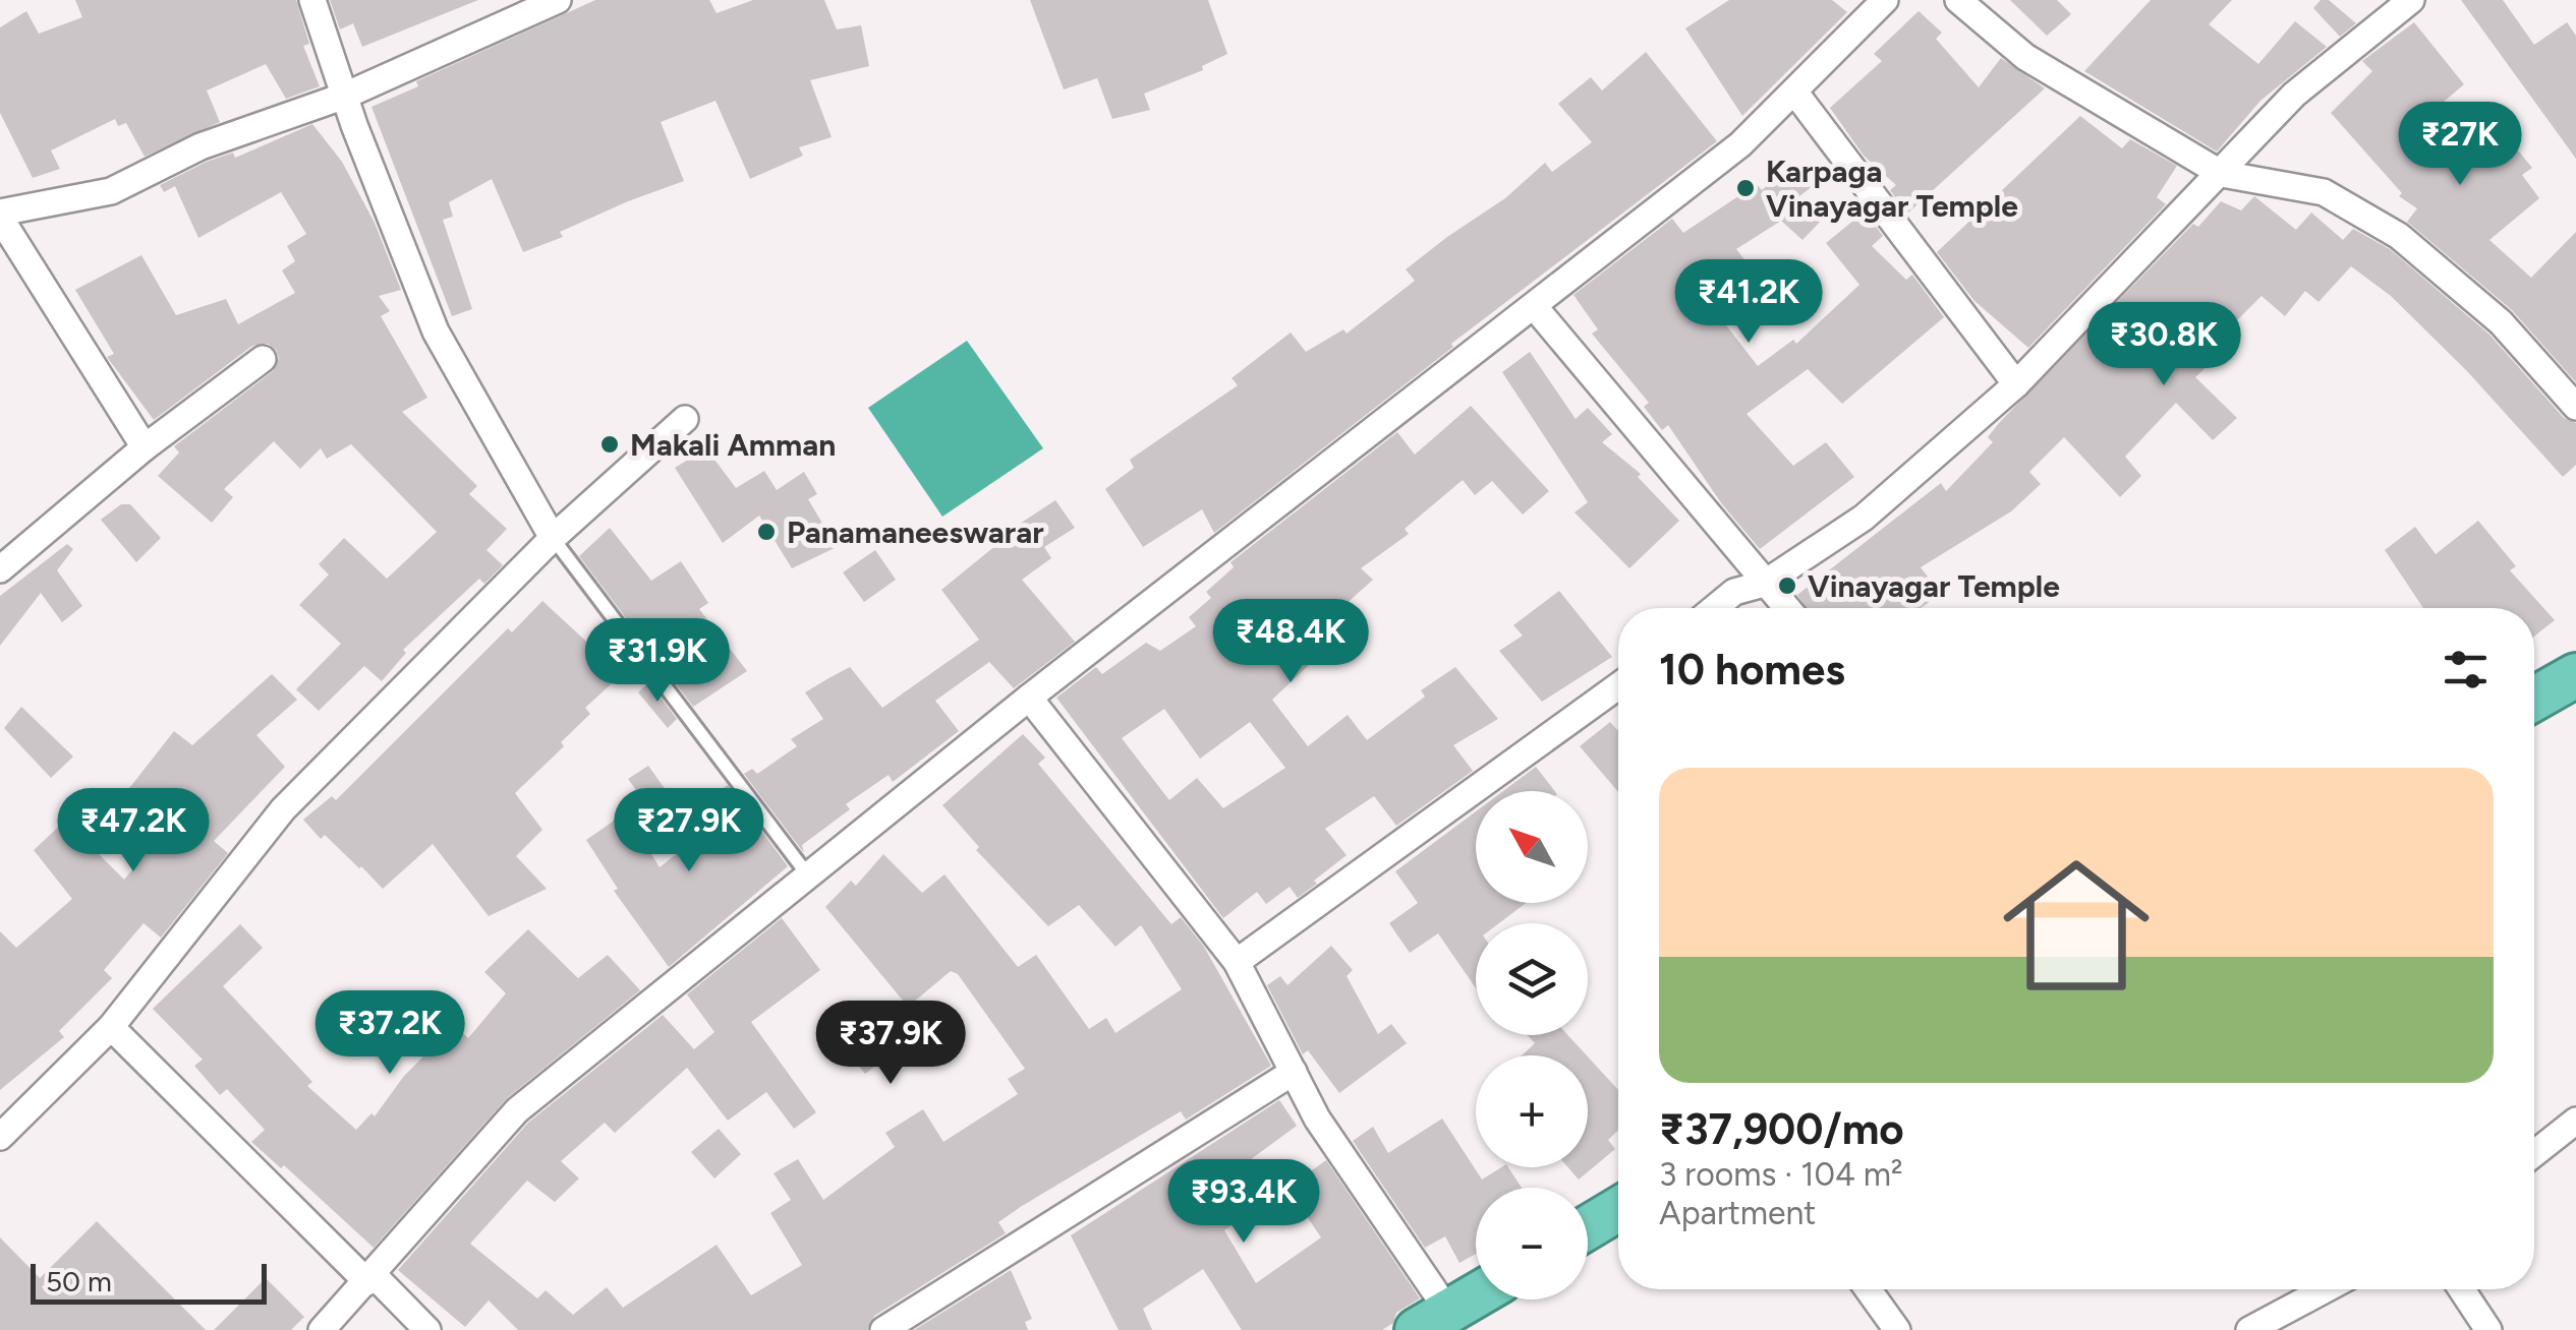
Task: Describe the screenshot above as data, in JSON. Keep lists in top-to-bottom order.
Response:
{
  "places": [
    "Karpaga Vinayagar Temple",
    "Makali Amman",
    "Panamaneeswarar",
    "Vinayagar Temple"
  ],
  "scale_bar": "50 m",
  "north": "top left",
  "page": {
    "price": [
      "₹27K",
      "₹41.2K",
      "₹30.8K",
      "₹48.4K",
      "₹31.9K",
      "₹47.2K",
      "₹27.9K",
      "₹37.2K",
      "₹37.9K",
      "₹93.4K"
    ],
    "heading": "10 homes",
    "list": [
      {
        "name": "₹37,900/mo",
        "note": "3 rooms · 104 m² · Apartment"
      }
    ],
    "map_buttons": ["+", "−"],
    "scale": "50 m"
  }
}
